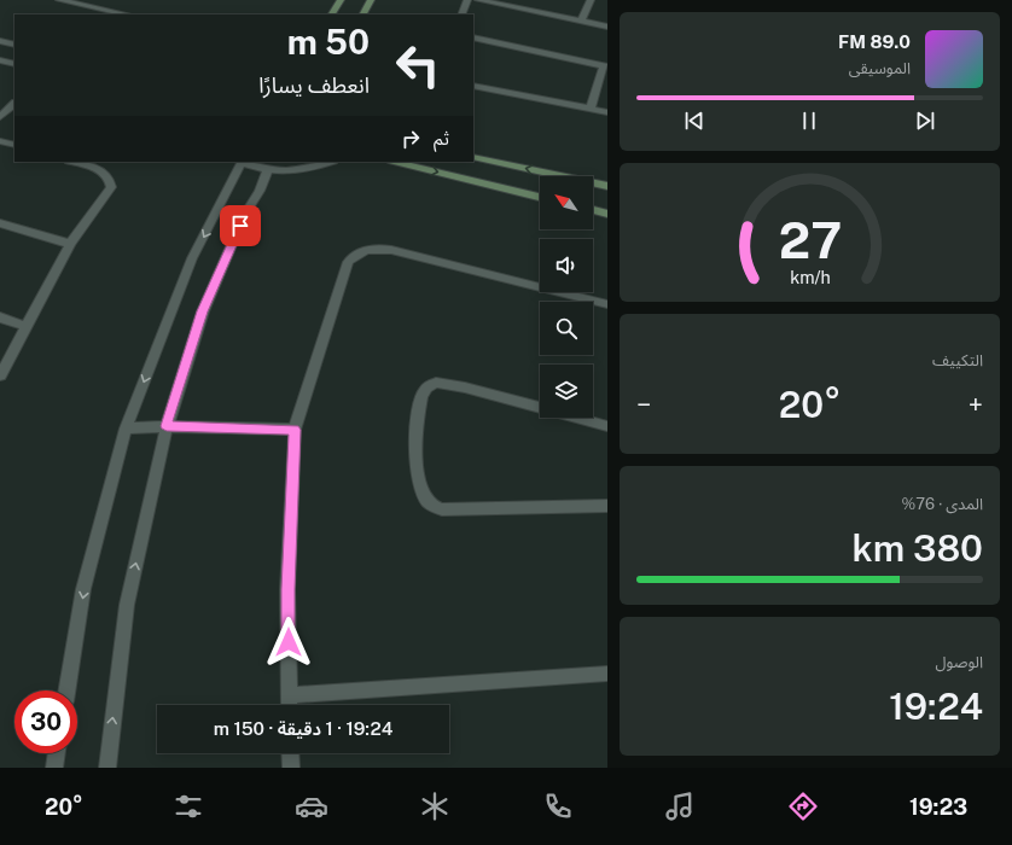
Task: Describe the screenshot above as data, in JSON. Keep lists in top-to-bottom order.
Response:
{
  "north": "top left",
  "page": {
    "turn": ["50 m", "انعطف يسارًا"],
    "song": ["89.0 FM", "الموسيقى"],
    "then": "ثم",
    "tile": [
      "التكييف",
      ["المدى · 76%", "380 km"],
      ["الوصول", "19:24"]
    ],
    "heat": ["−", "20°", "+"],
    "limit": "30",
    "trip": "19:24 · 1 دقيقة · 150 m",
    "tabs": ["19:23", "20°"],
    "gauge": ["27", "km/h"]
  }
}
